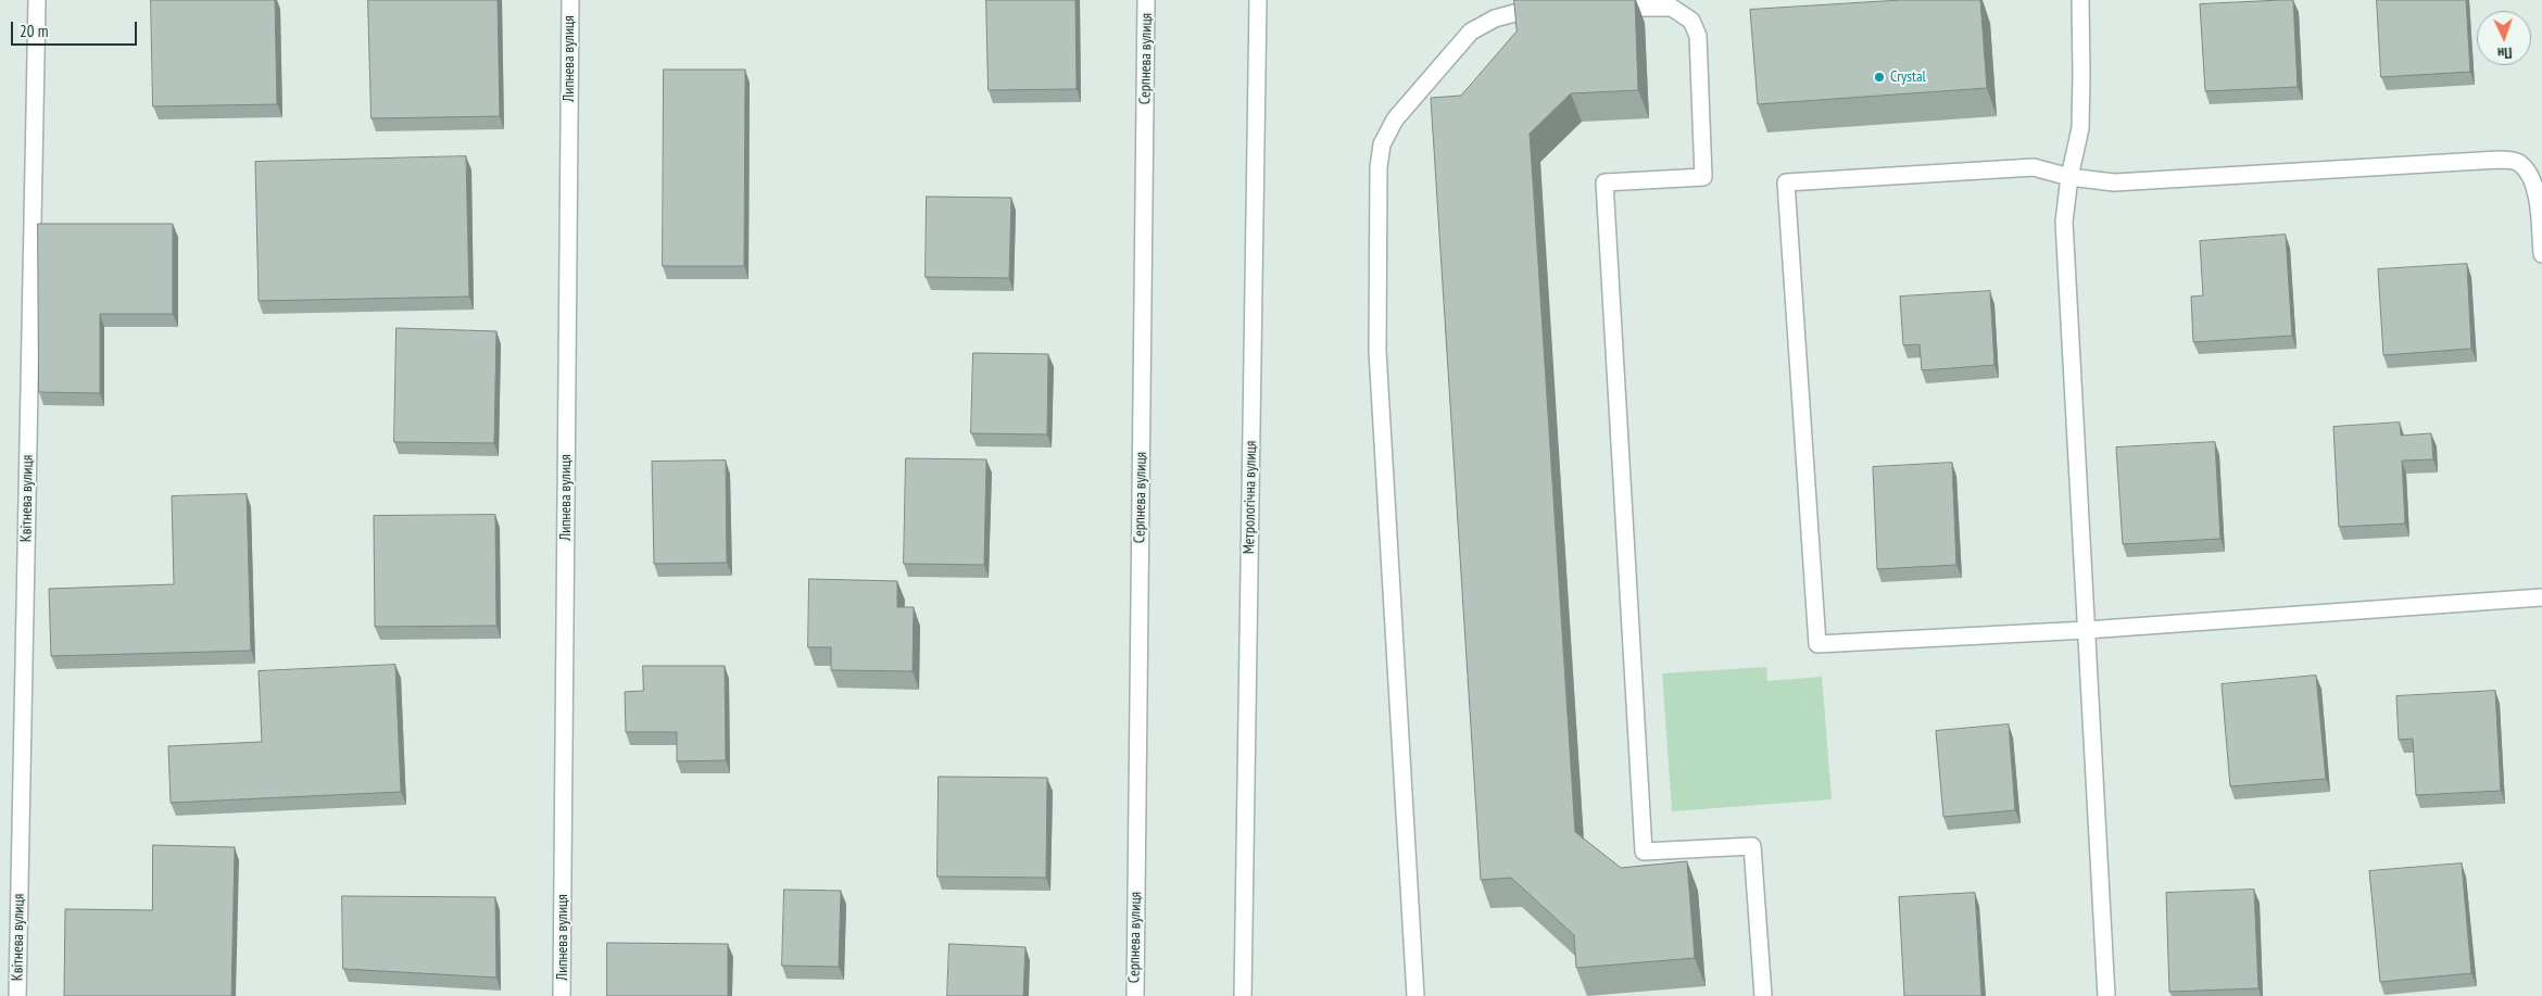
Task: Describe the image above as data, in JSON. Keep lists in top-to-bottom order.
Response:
{
  "streets": {
    "street": [
      "Липнева вулиця",
      "Серпнева вулиця",
      "Метрологічна вулиця",
      "Квітнева вулиця"
    ]
  },
  "places": ["Crystal"],
  "scale_bar": "20 m",
  "north": "bottom"
}
